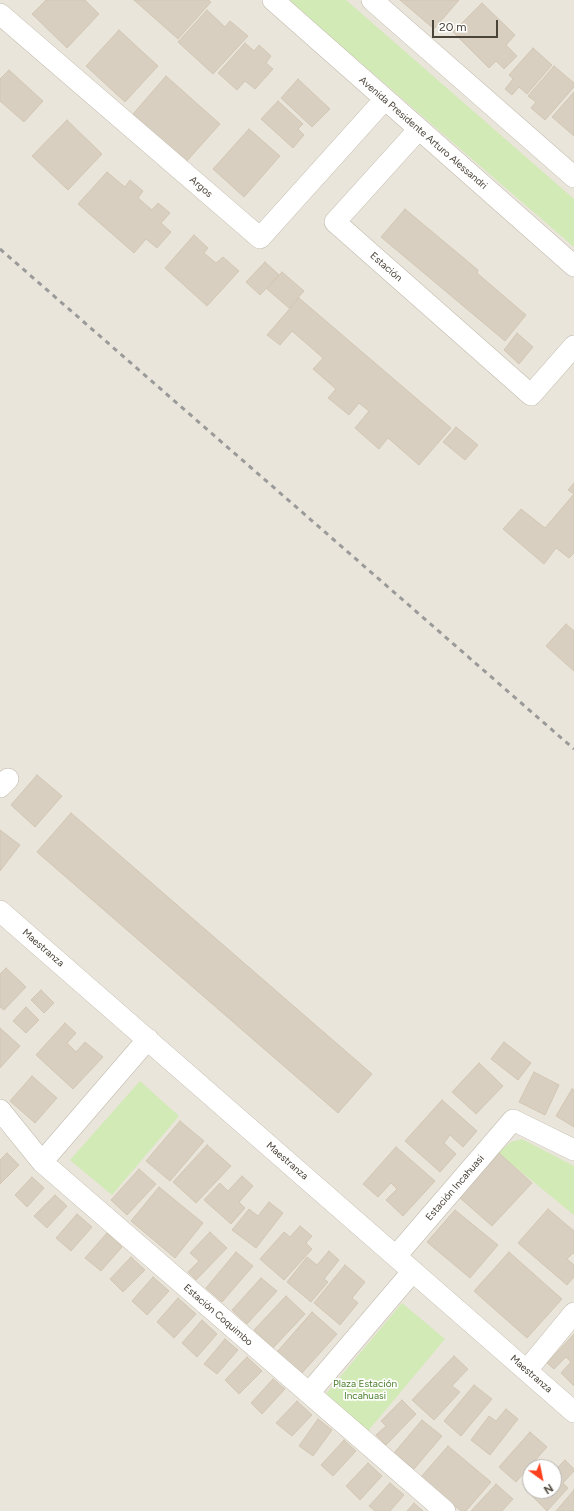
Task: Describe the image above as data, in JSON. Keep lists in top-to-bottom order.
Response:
{
  "streets": {
    "street": [
      "Avenida Presidente Arturo Alessandri",
      "Argos",
      "Estación",
      "Maestranza",
      "Estación Incahuasi",
      "Estación Coquimbo"
    ]
  },
  "crossings": [
    ["Avenida Presidente Arturo Alessandri", "Argos"],
    ["Avenida Presidente Arturo Alessandri", "Estación"],
    ["Maestranza", "Estación Incahuasi"]
  ],
  "parks": ["Plaza Estación Incahuasi"],
  "scale_bar": "20 m",
  "north": "bottom right"
}
